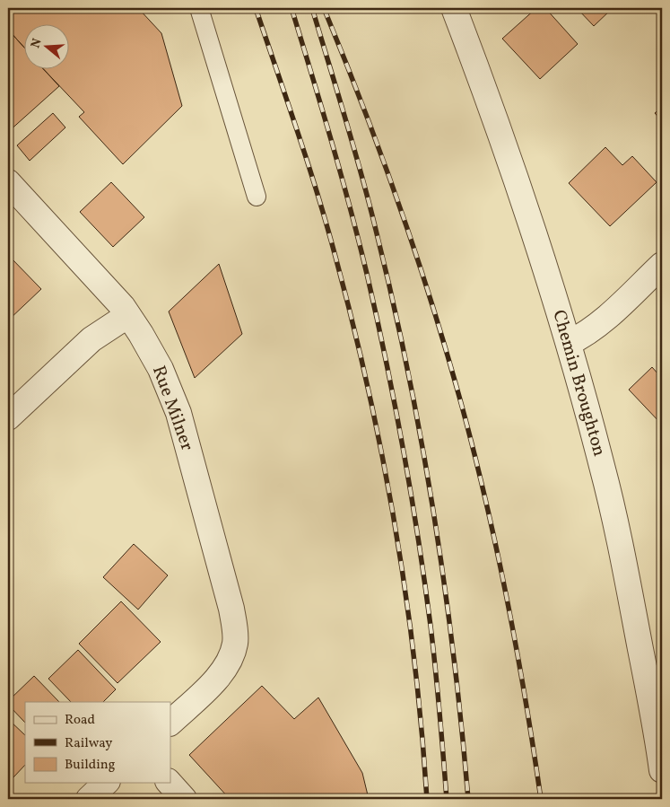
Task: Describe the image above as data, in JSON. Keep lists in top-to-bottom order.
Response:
{
  "streets": {
    "street": ["Chemin Broughton", "Rue Milner"]
  },
  "legend": ["Road", "Railway", "Building"],
  "north": "left"
}
